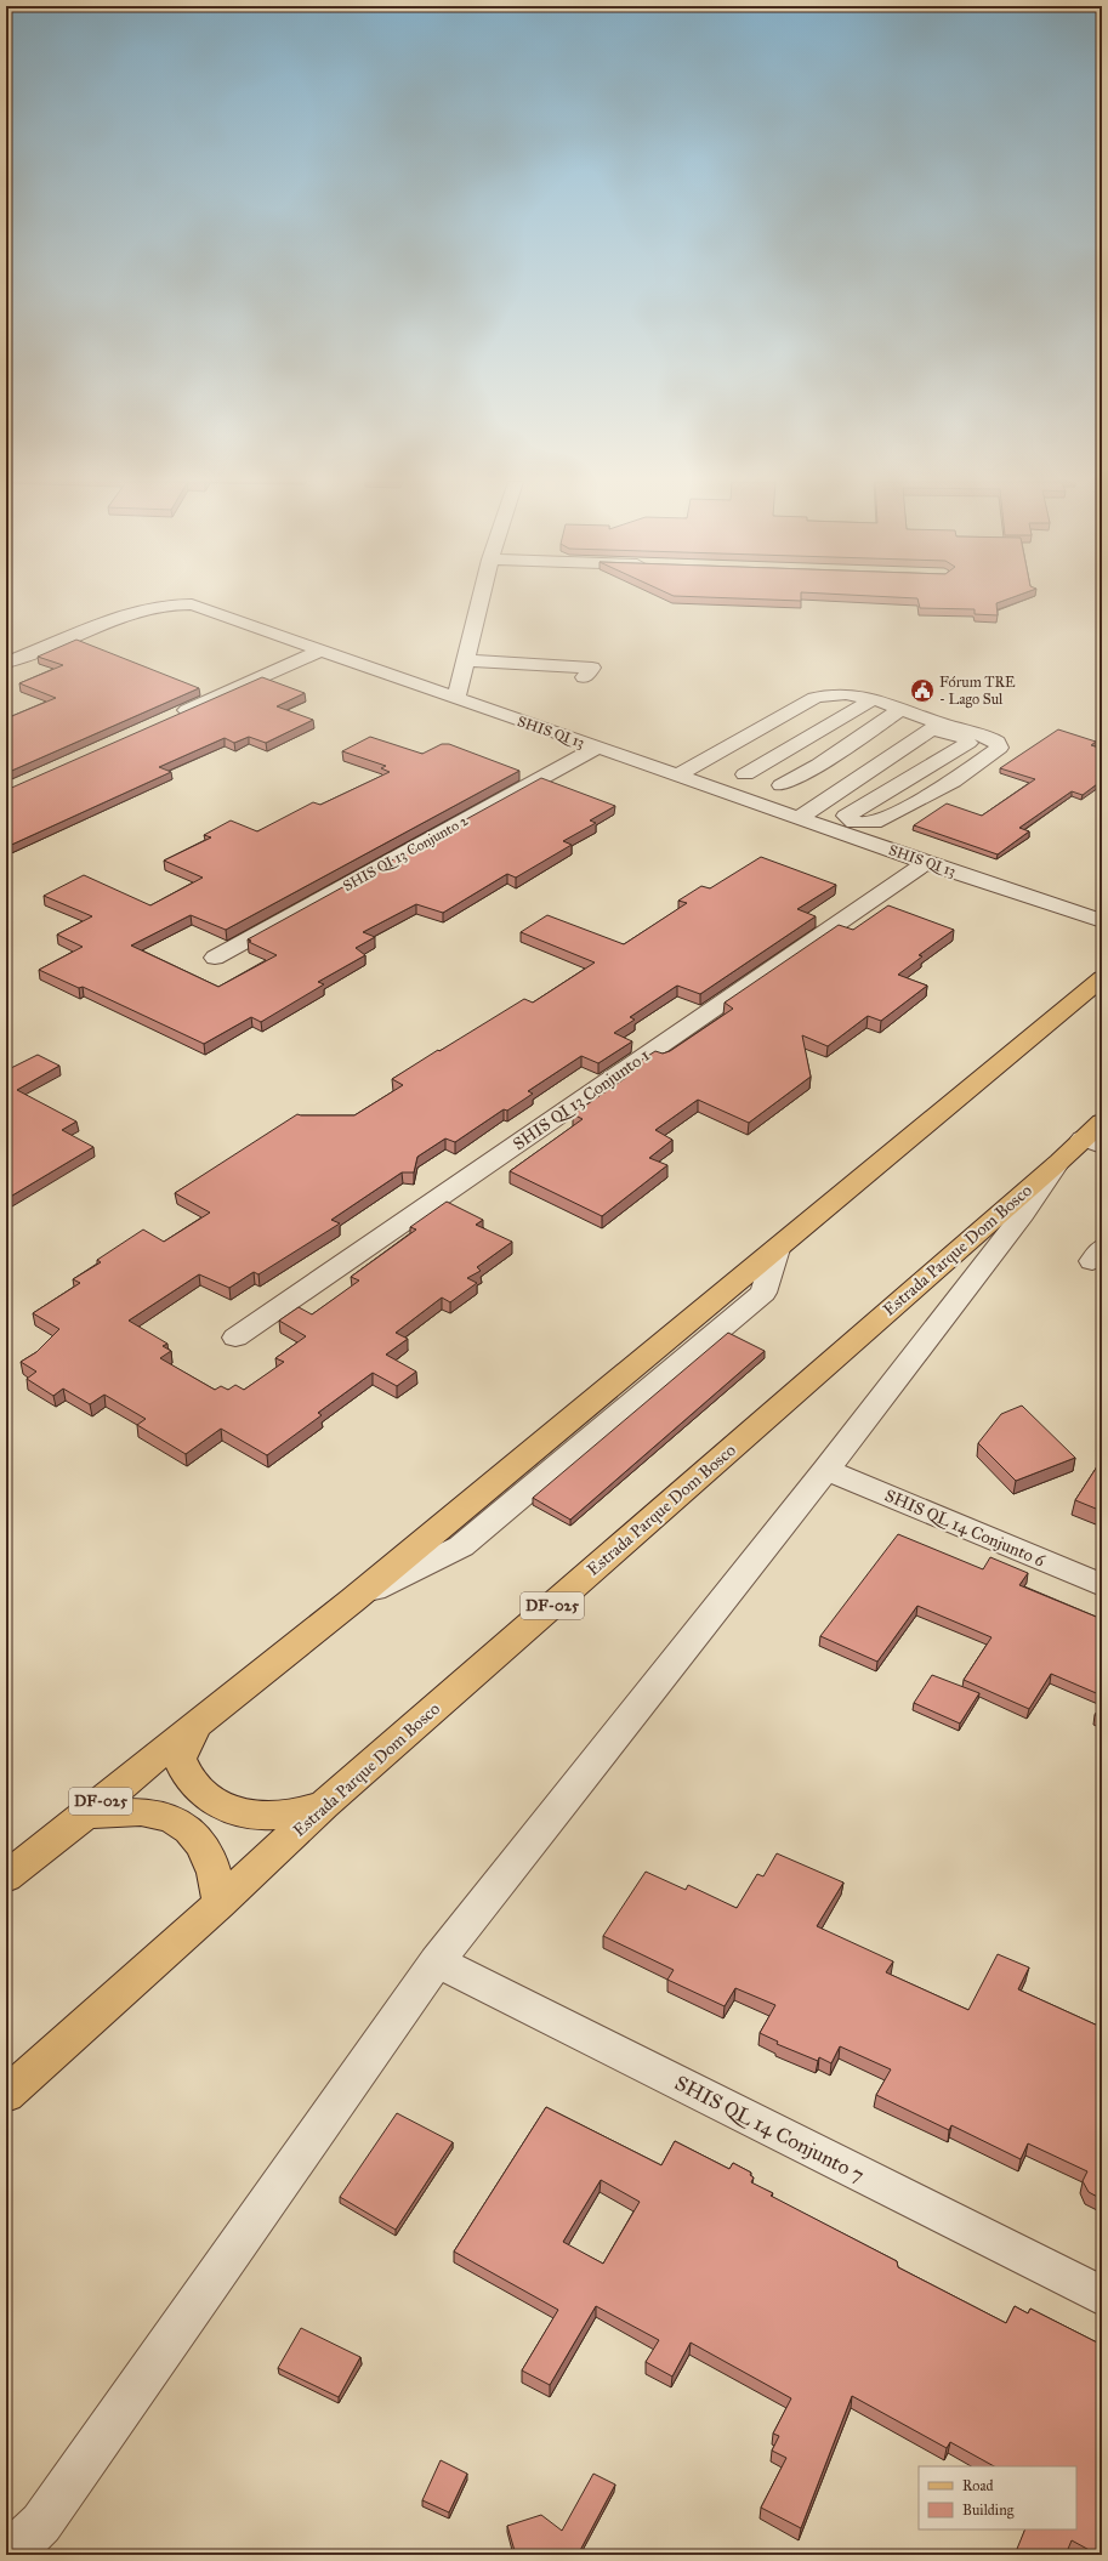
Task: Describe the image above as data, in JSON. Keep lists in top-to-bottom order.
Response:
{
  "streets": {
    "main road": ["Estrada Parque Dom Bosco", "DF-025"],
    "street": [
      "SHIS QI 13",
      "SHIS QI 13 Conjunto 2",
      "SHIS QI 13 Conjunto 1",
      "SHIS QL 14 Conjunto 6",
      "SHIS QL 14 Conjunto 7"
    ]
  },
  "crossings": [
    ["SHIS QI 13", "SHIS QI 13 Conjunto 2"],
    ["SHIS QI 13", "SHIS QI 13 Conjunto 1"]
  ],
  "places": {
    "public building": ["Fórum TRE - Lago Sul"]
  },
  "legend": ["Road", "Building"]
}
